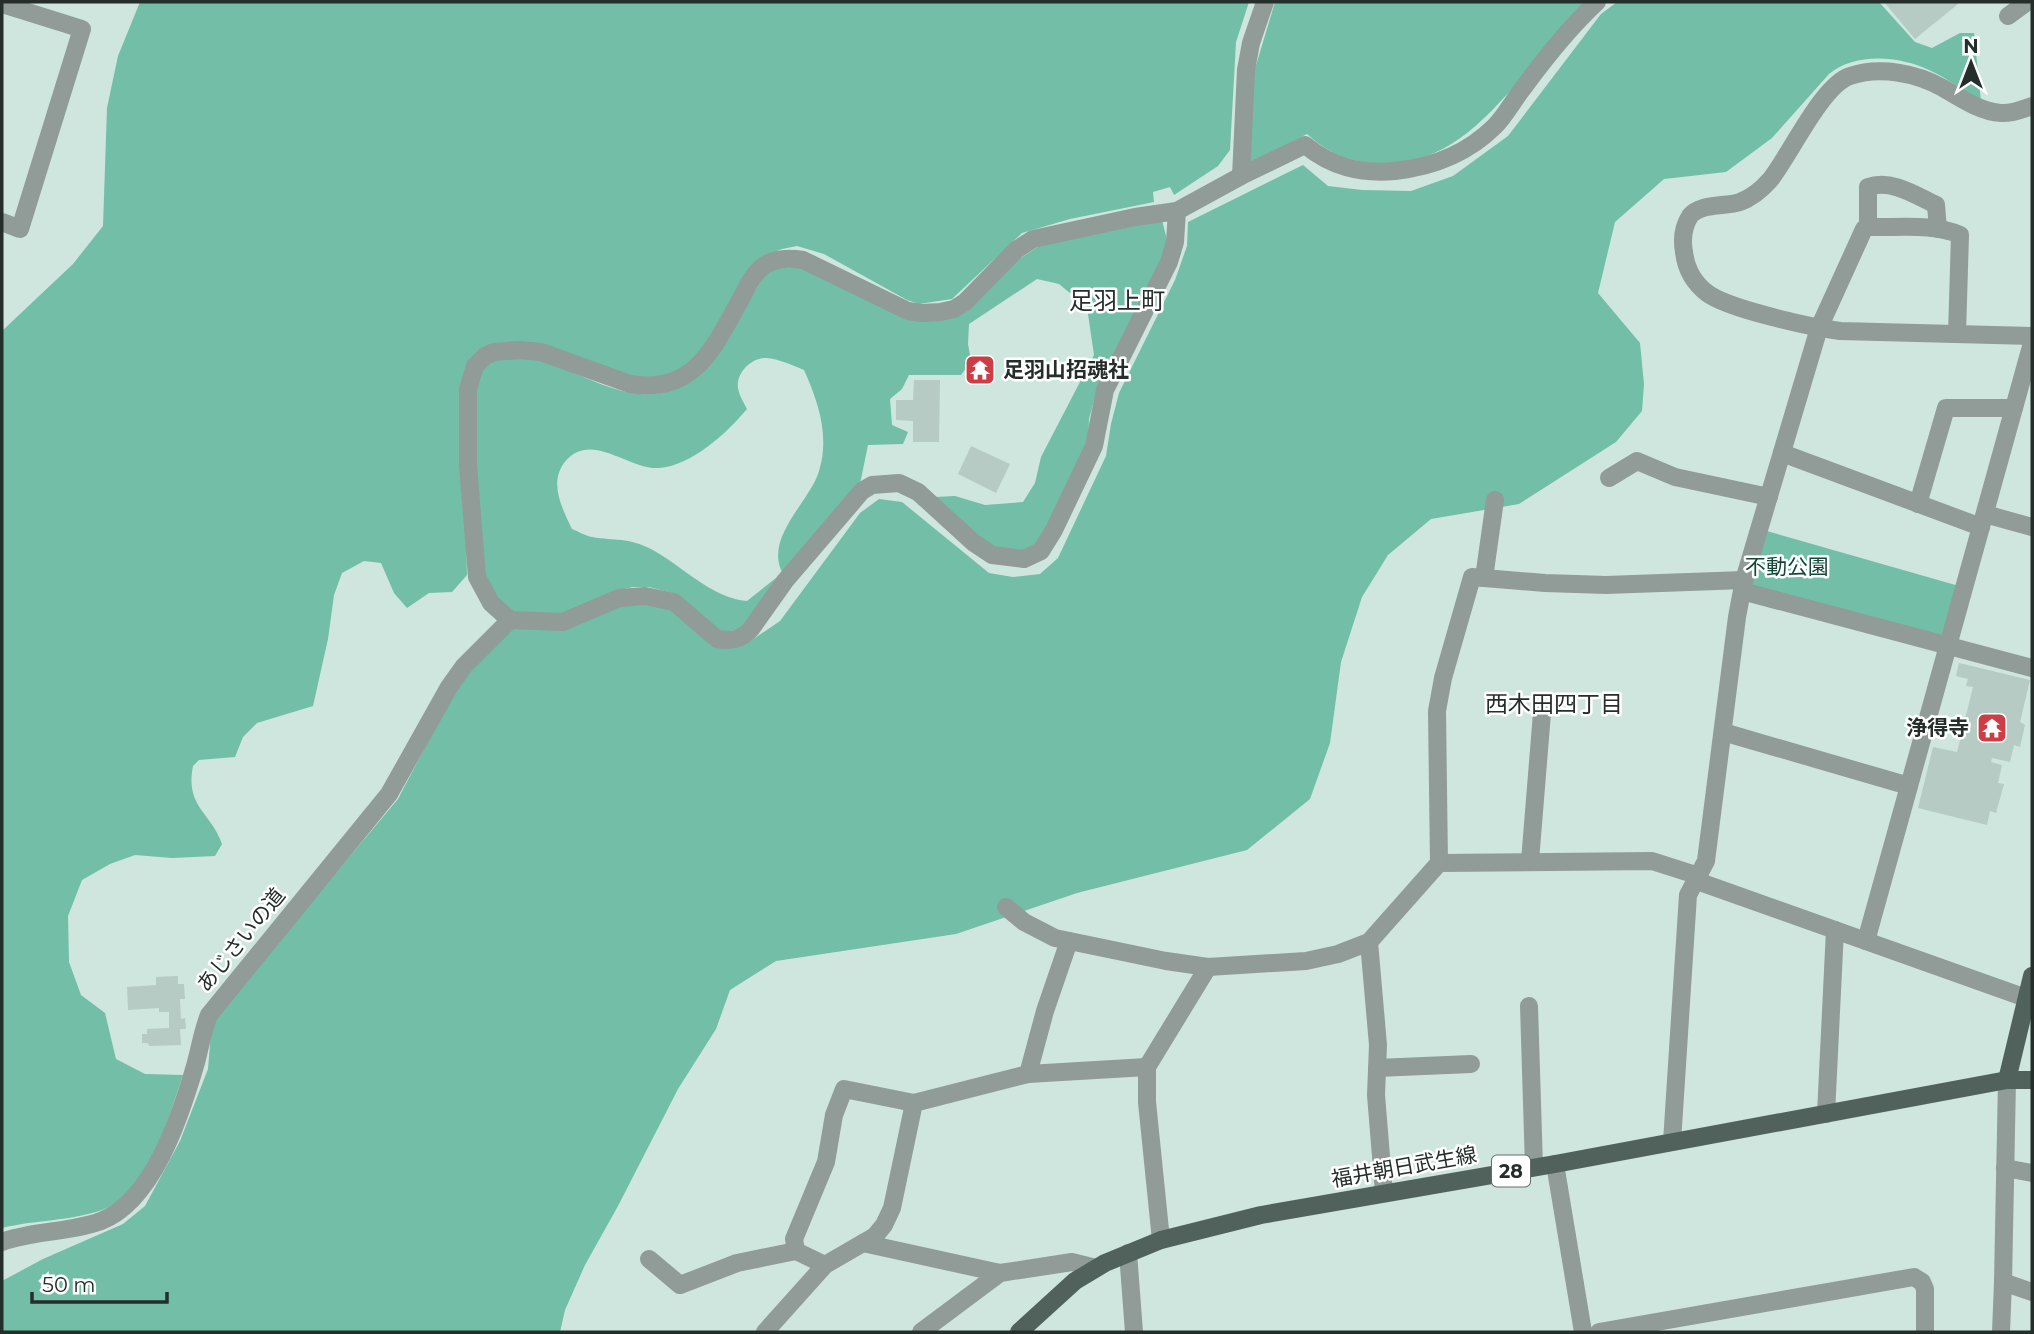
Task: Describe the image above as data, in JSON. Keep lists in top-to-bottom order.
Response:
{
  "streets": {
    "main road": ["福井朝日武生線", "28"],
    "street": ["あじさいの道"]
  },
  "districts": ["足羽上町", "西木田四丁目"],
  "parks": ["不動公園"],
  "places": {
    "temple": ["足羽山招魂社", "浄得寺"]
  },
  "scale_bar": "50 m",
  "north": "top"
}
